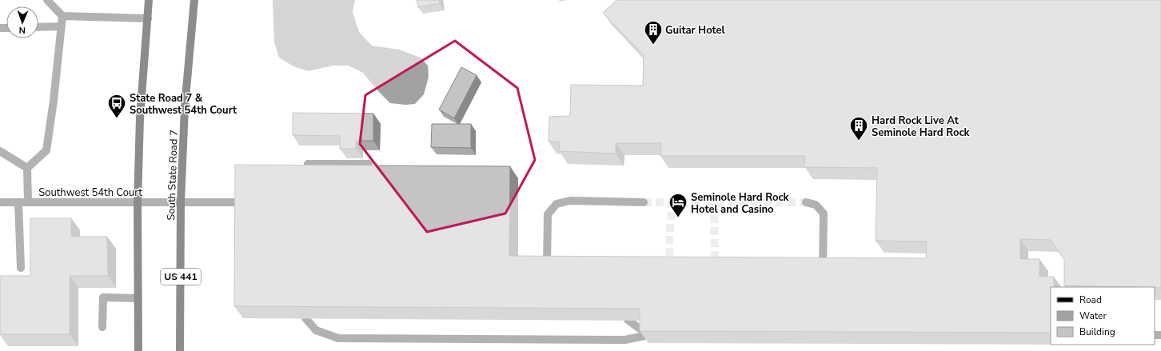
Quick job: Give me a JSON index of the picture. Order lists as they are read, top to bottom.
{
  "streets": {
    "main road": ["South State Road 7", "US 441"],
    "street": ["Southwest 54th Court"]
  },
  "crossings": [
    ["South State Road 7", "Southwest 54th Court"]
  ],
  "places": {
    "building": ["Guitar Hotel", "Hard Rock Live At Seminole Hard Rock"],
    "bus stop": ["State Road 7 & Southwest 54th Court"],
    "hotel": ["Seminole Hard Rock Hotel and Casino"]
  },
  "legend": ["Road", "Water", "Building"],
  "north": "bottom"
}
